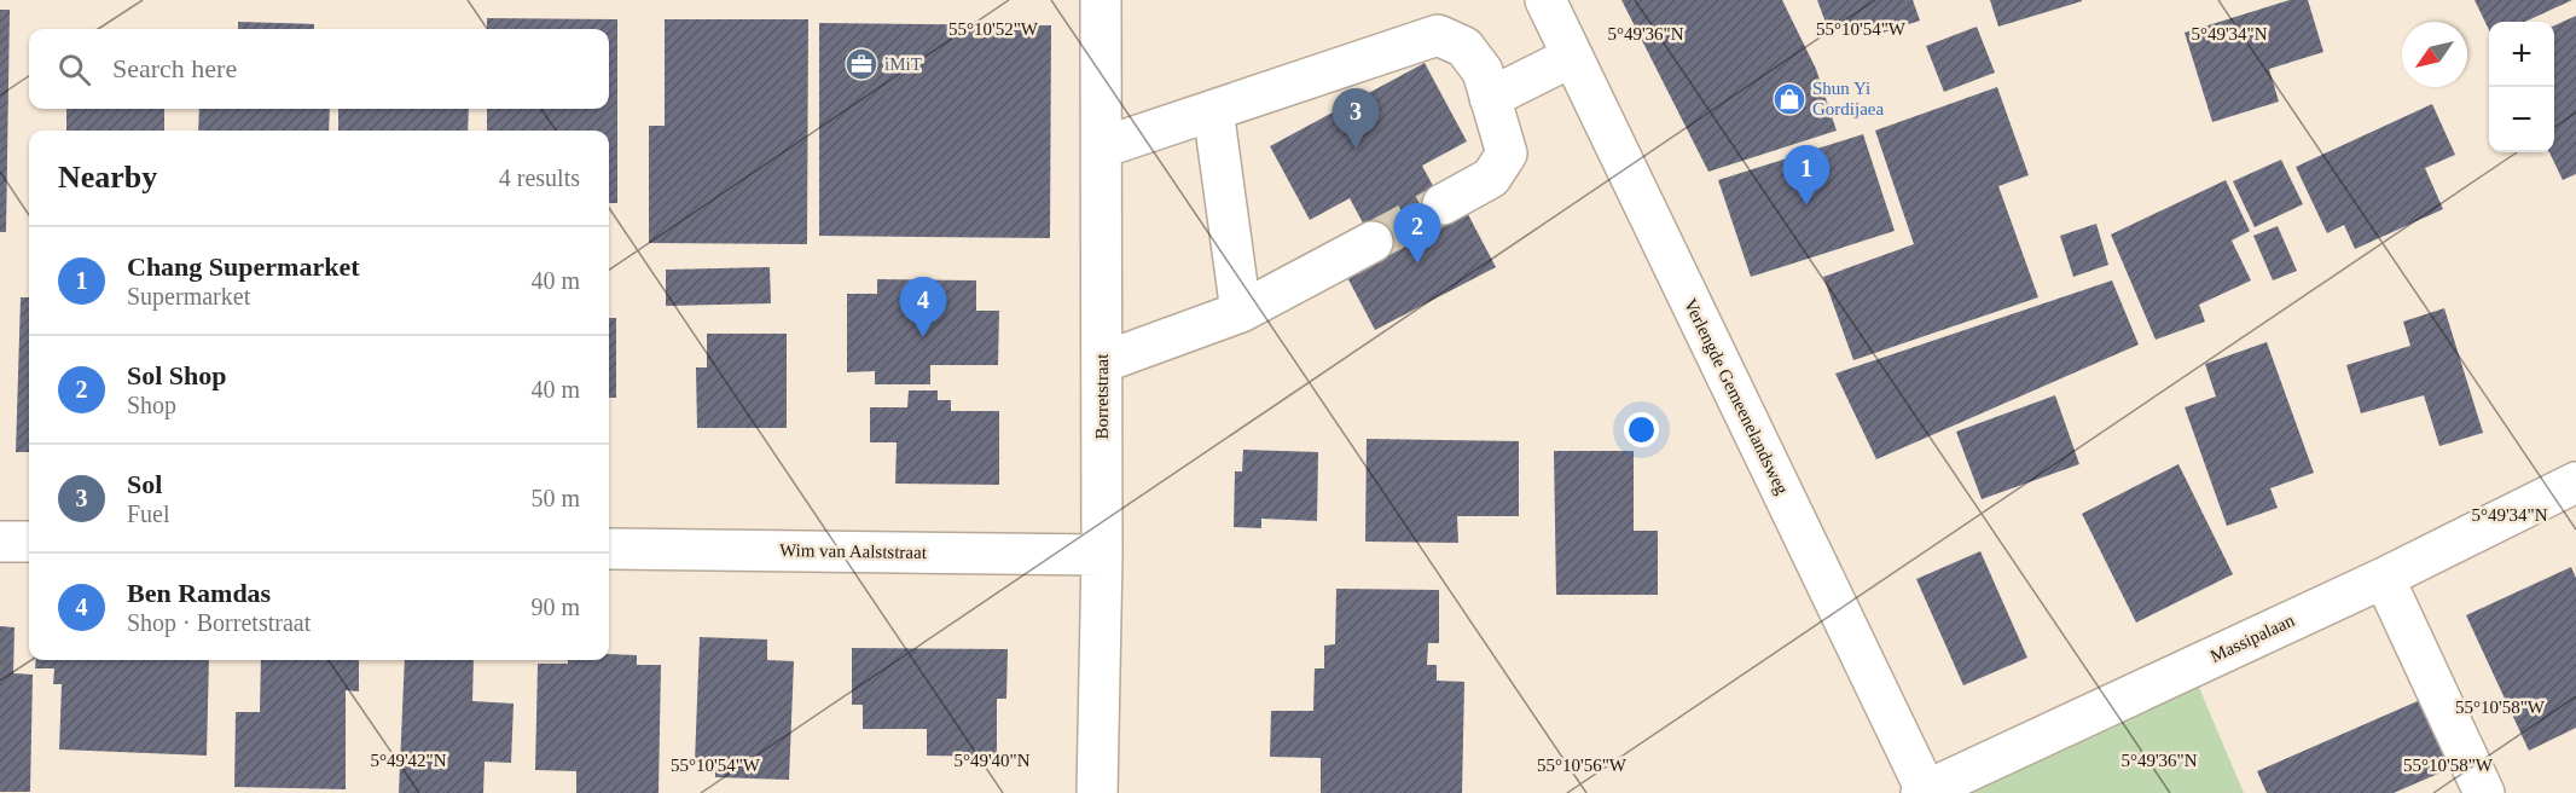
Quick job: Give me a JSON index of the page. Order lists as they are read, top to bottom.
{
  "streets": {
    "street": [
      "Borretstraat",
      "Verlengde Gemeenelandsweg",
      "Wim van Aalststraat",
      "Massipalaan"
    ]
  },
  "crossings": [
    ["Borretstraat", "Wim van Aalststraat"],
    ["Verlengde Gemeenelandsweg", "Massipalaan"]
  ],
  "places": {
    "office": ["iMiT"],
    "shop": ["Shun Yi Gordijaea"]
  },
  "north": "bottom left",
  "page": {
    "map_buttons": ["+", "−"],
    "search": "Search here",
    "pins": [
      "3",
      "1",
      "2",
      "4"
    ],
    "heading": ["Nearby", "4 results"],
    "list": [
      {
        "mark": "1",
        "name": "Chang Supermarket",
        "note": "Supermarket",
        "value": "40 m"
      },
      {
        "mark": "2",
        "name": "Sol Shop",
        "note": "Shop",
        "value": "40 m"
      },
      {
        "mark": "3",
        "name": "Sol",
        "note": "Fuel",
        "value": "50 m"
      },
      {
        "mark": "4",
        "name": "Ben Ramdas",
        "note": "Shop · Borretstraat",
        "value": "90 m"
      }
    ]
  },
  "coordinates": [
    "55°10'52\"W",
    "55°10'54\"W",
    "5°49'36\"N",
    "5°49'34\"N",
    "55°10'58\"W",
    "5°49'42\"N",
    "5°49'40\"N",
    "55°10'56\"W"
  ]
}
